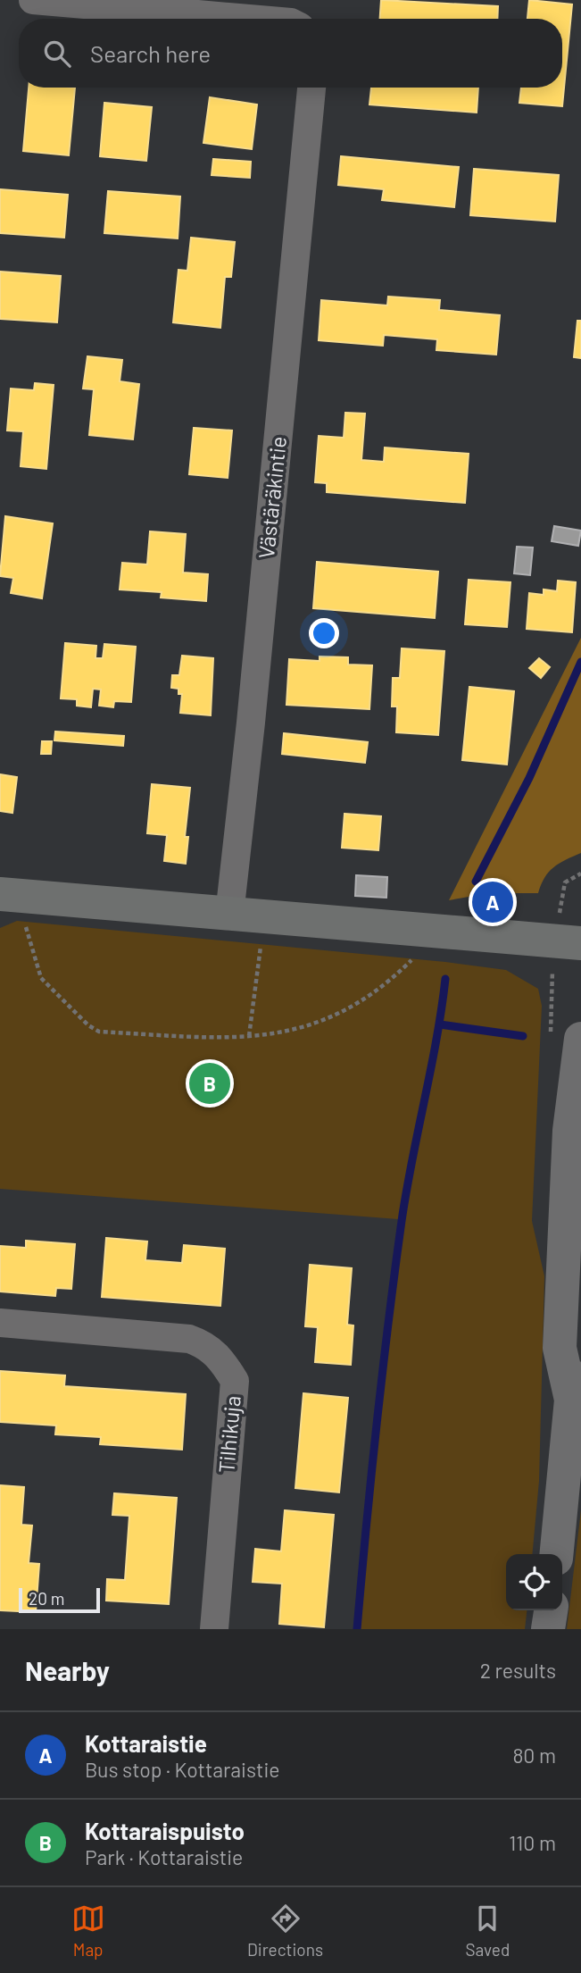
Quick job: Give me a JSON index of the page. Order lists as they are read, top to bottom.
{
  "streets": {
    "street": ["Västäräkintie", "Tilhikuja"]
  },
  "scale_bar": "20 m",
  "page": {
    "search": "Search here",
    "pins": ["A", "B"],
    "scale": "20 m",
    "heading": ["Nearby", "2 results"],
    "list": [
      {
        "mark": "A",
        "name": "Kottaraistie",
        "note": "Bus stop · Kottaraistie",
        "value": "80 m"
      },
      {
        "mark": "B",
        "name": "Kottaraispuisto",
        "note": "Park · Kottaraistie",
        "value": "110 m"
      }
    ],
    "nav": ["Map", "Directions", "Saved"]
  }
}
